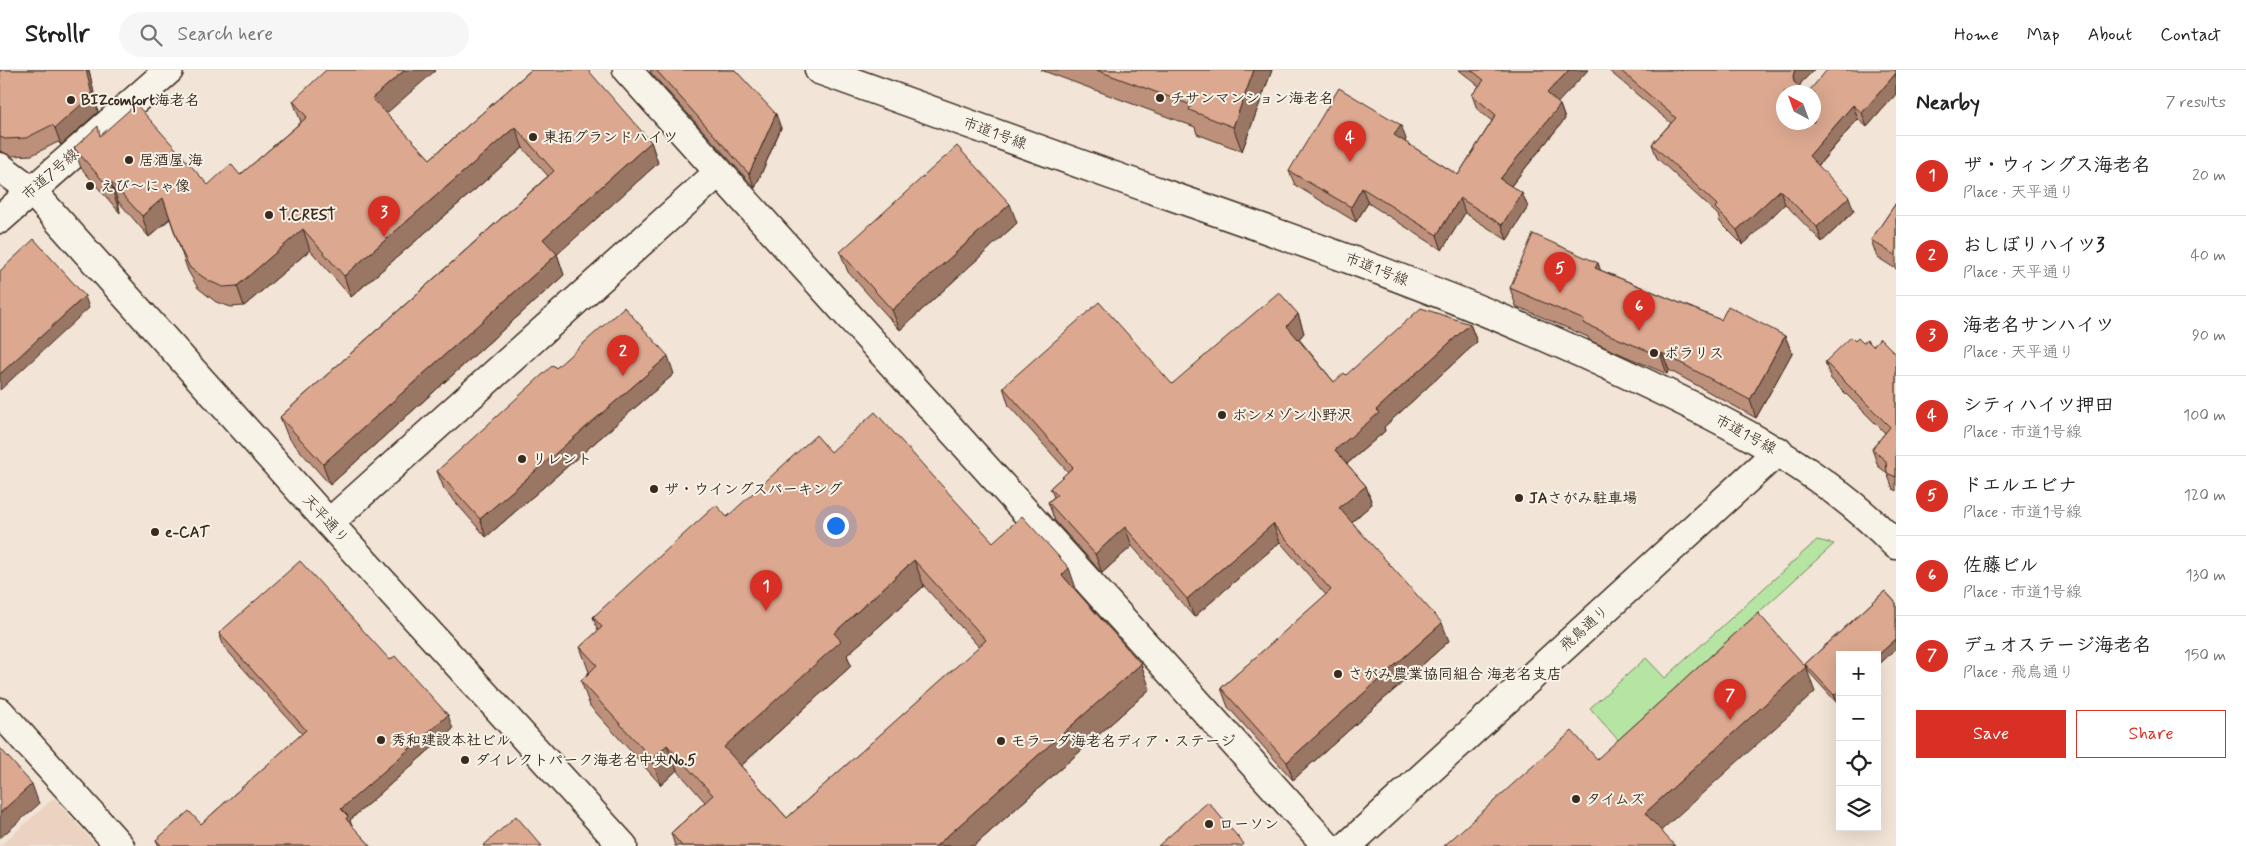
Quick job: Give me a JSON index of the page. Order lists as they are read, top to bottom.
{
  "streets": {
    "street": [
      "市道1号線",
      "市道7号線",
      "天平通り",
      "飛鳥通り"
    ]
  },
  "crossings": [
    ["市道1号線", "飛鳥通り"],
    ["市道7号線", "天平通り"]
  ],
  "places": [
    "チサンマンション海老名",
    "BIZcomfort海老名",
    "東拓グランドハイツ",
    "居酒屋 海",
    "えび～にゃ像",
    "T.CREST",
    "ポラリス",
    "ボンメゾン小野沢",
    "リレント",
    "ザ・ウイングスパーキング",
    "JAさがみ駐車場",
    "e-CAT",
    "さがみ農業協同組合 海老名支店",
    "秀和建設本社ビル",
    "モラーダ海老名ディア・ステージ",
    "ダイレクトパーク海老名中央No.5",
    "タイムズ",
    "ローソン"
  ],
  "north": "top left",
  "page": {
    "header": "Strollr",
    "search": "Search here",
    "nav": [
      "Home",
      "Map",
      "About",
      "Contact"
    ],
    "heading": ["Nearby", "7 results"],
    "pins": [
      "4",
      "3",
      "5",
      "6",
      "2",
      "1",
      "7"
    ],
    "list": [
      {
        "mark": "1",
        "name": "ザ・ウィングス海老名",
        "note": "Place · 天平通り",
        "value": "20 m"
      },
      {
        "mark": "2",
        "name": "おしぼりハイツ3",
        "note": "Place · 天平通り",
        "value": "40 m"
      },
      {
        "mark": "3",
        "name": "海老名サンハイツ",
        "note": "Place · 天平通り",
        "value": "90 m"
      },
      {
        "mark": "4",
        "name": "シティハイツ押田",
        "note": "Place · 市道1号線",
        "value": "100 m"
      },
      {
        "mark": "5",
        "name": "ドエルエビナ",
        "note": "Place · 市道1号線",
        "value": "120 m"
      },
      {
        "mark": "6",
        "name": "佐藤ビル",
        "note": "Place · 市道1号線",
        "value": "130 m"
      },
      {
        "mark": "7",
        "name": "デュオステージ海老名",
        "note": "Place · 飛鳥通り",
        "value": "150 m"
      }
    ],
    "map_buttons": ["+", "−"],
    "buttons": ["Save", "Share"]
  }
}
